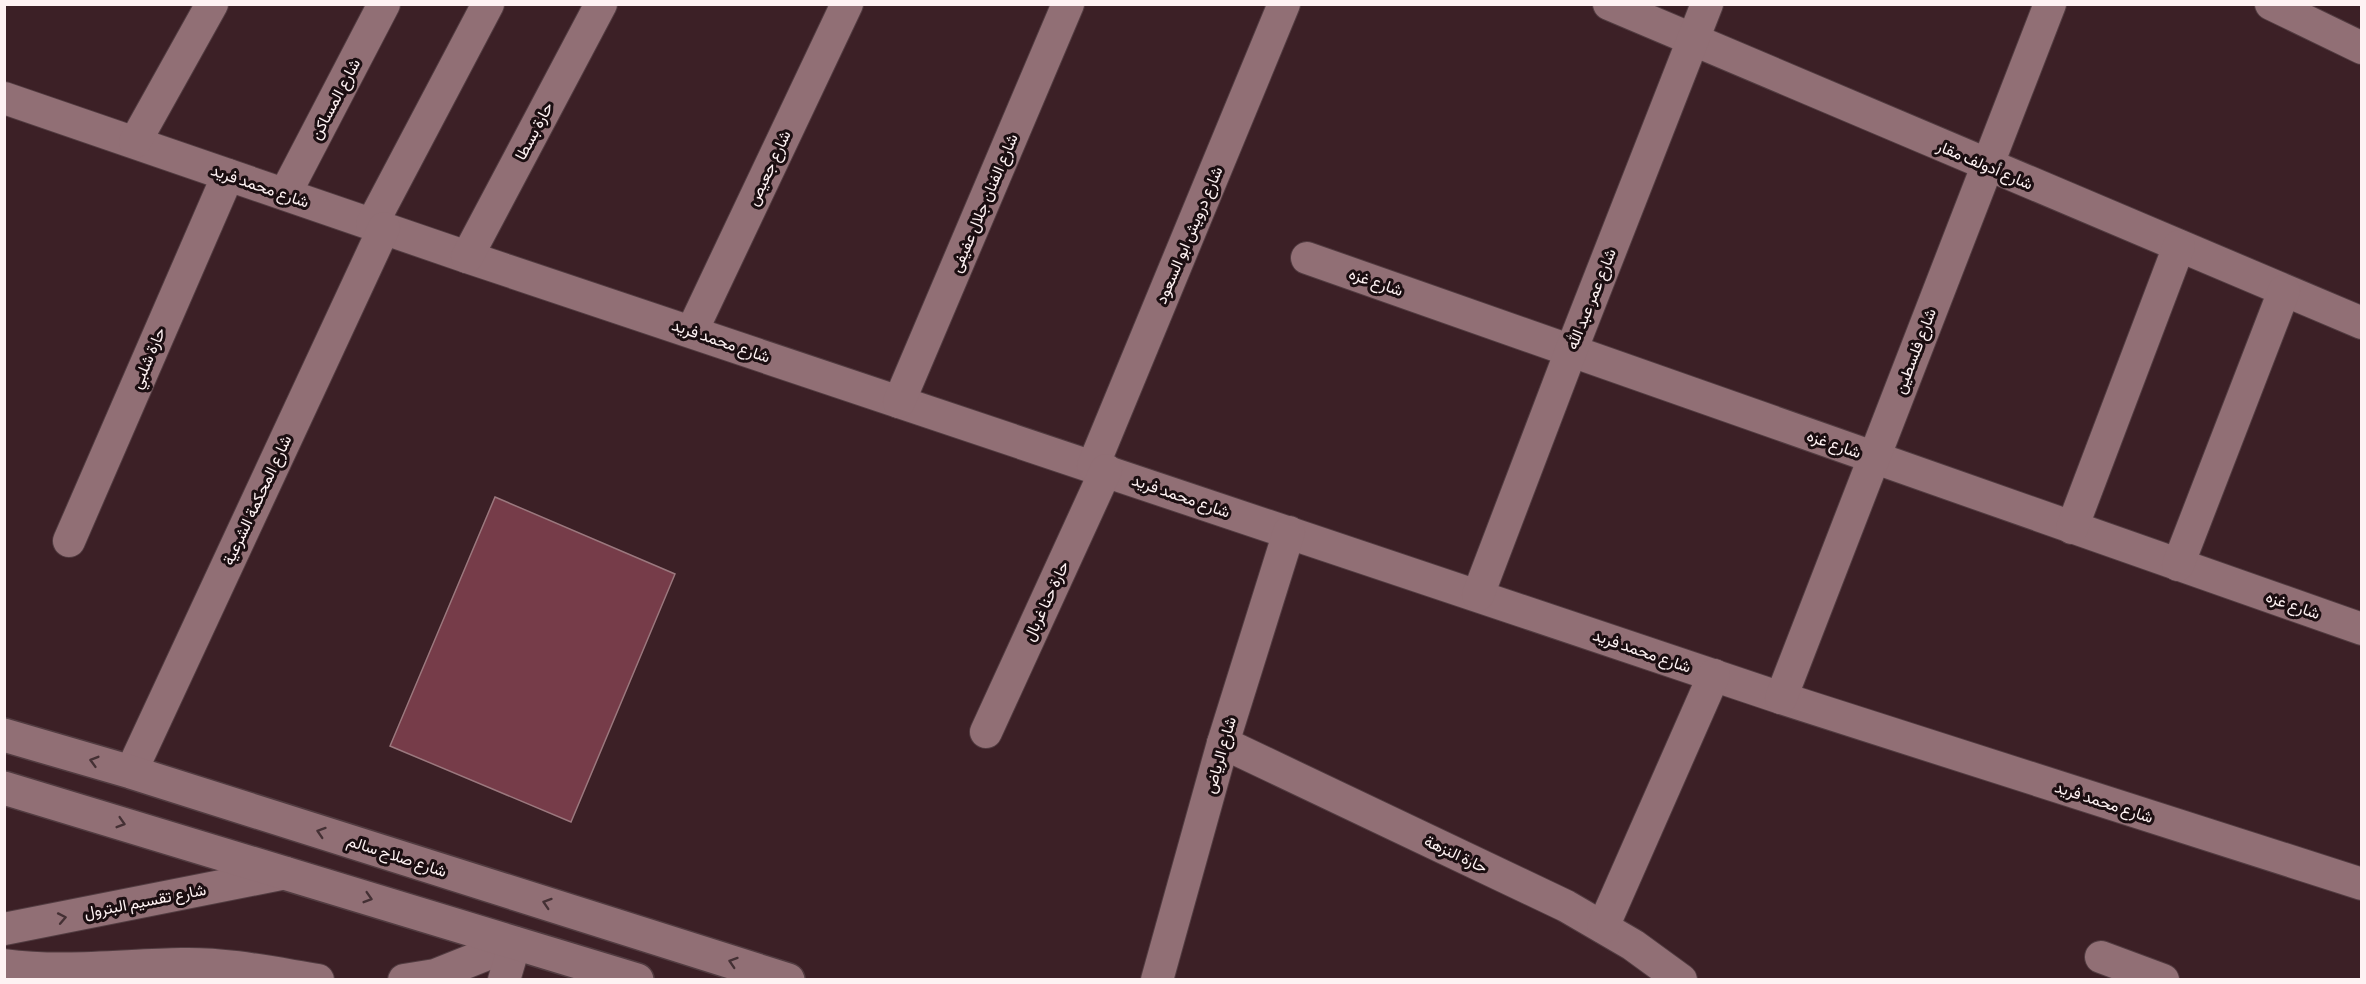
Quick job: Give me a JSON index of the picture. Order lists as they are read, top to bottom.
{
  "streets": {
    "street": [
      "شارع المساكن",
      "حارة بسطا",
      "شارع أدولف مقار",
      "شارع جعيص",
      "شارع محمد فريد",
      "شارع الفنان جلال عفيفى",
      "شارع درويش ابو السعود",
      "شارع غزه",
      "شارع عمر عبد الله",
      "شارع فلسطين",
      "حارة شلبي",
      "شارع المحكمة الشرعية",
      "حارة حنا غربال",
      "شارع الرياض",
      "حارة النزهة",
      "شارع صلاح سالم",
      "شارع تقسيم البترول"
    ]
  },
  "crossings": [
    ["شارع المساكن", "شارع محمد فريد"],
    ["حارة بسطا", "شارع محمد فريد"],
    ["شارع أدولف مقار", "شارع عمر عبد الله"],
    ["شارع أدولف مقار", "شارع فلسطين"],
    ["شارع جعيص", "شارع محمد فريد"],
    ["شارع محمد فريد", "شارع الفنان جلال عفيفى"],
    ["شارع محمد فريد", "شارع درويش ابو السعود"],
    ["شارع محمد فريد", "شارع عمر عبد الله"],
    ["شارع محمد فريد", "شارع فلسطين"],
    ["شارع محمد فريد", "حارة شلبي"],
    ["شارع محمد فريد", "شارع المحكمة الشرعية"],
    ["شارع محمد فريد", "حارة حنا غربال"],
    ["شارع محمد فريد", "شارع الرياض"],
    ["شارع درويش ابو السعود", "حارة حنا غربال"],
    ["شارع غزه", "شارع عمر عبد الله"],
    ["شارع غزه", "شارع فلسطين"],
    ["شارع المحكمة الشرعية", "شارع صلاح سالم"],
    ["شارع الرياض", "حارة النزهة"]
  ]
}
